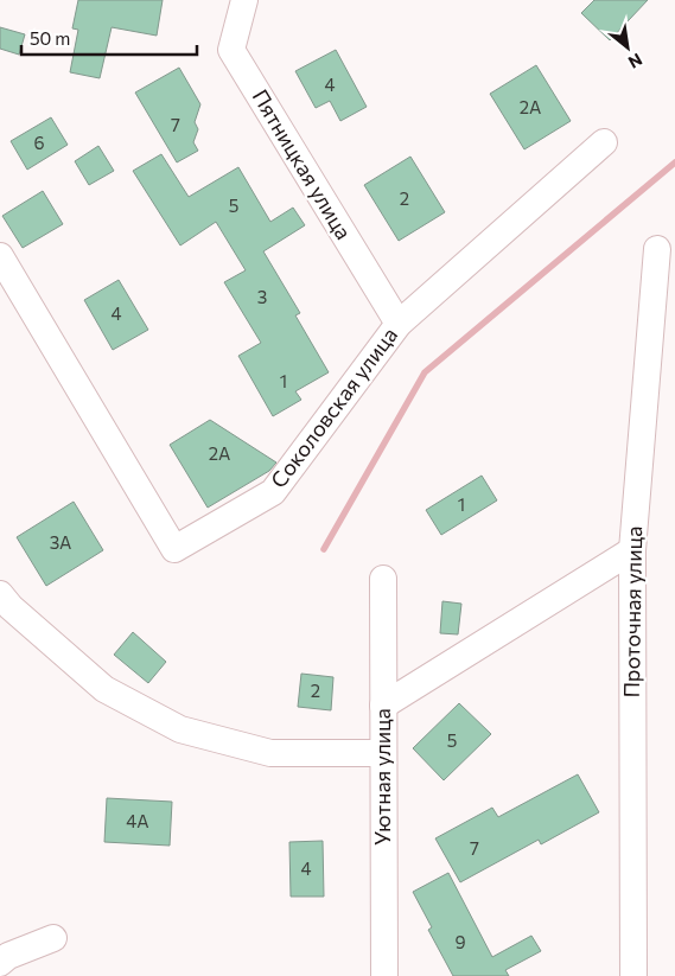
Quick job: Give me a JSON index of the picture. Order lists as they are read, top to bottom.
{
  "streets": {
    "street": [
      "Пятницкая улица",
      "Соколовская улица",
      "Проточная улица",
      "Уютная улица"
    ]
  },
  "crossings": [
    ["Пятницкая улица", "Соколовская улица"]
  ],
  "house_numbers": [
    "4",
    "2А",
    "7",
    "6",
    "2",
    "5",
    "3",
    "4",
    "1",
    "2А",
    "1",
    "3А",
    "2",
    "5",
    "4А",
    "7",
    "4",
    "9"
  ],
  "scale_bar": "50 m",
  "north": "bottom right"
}
